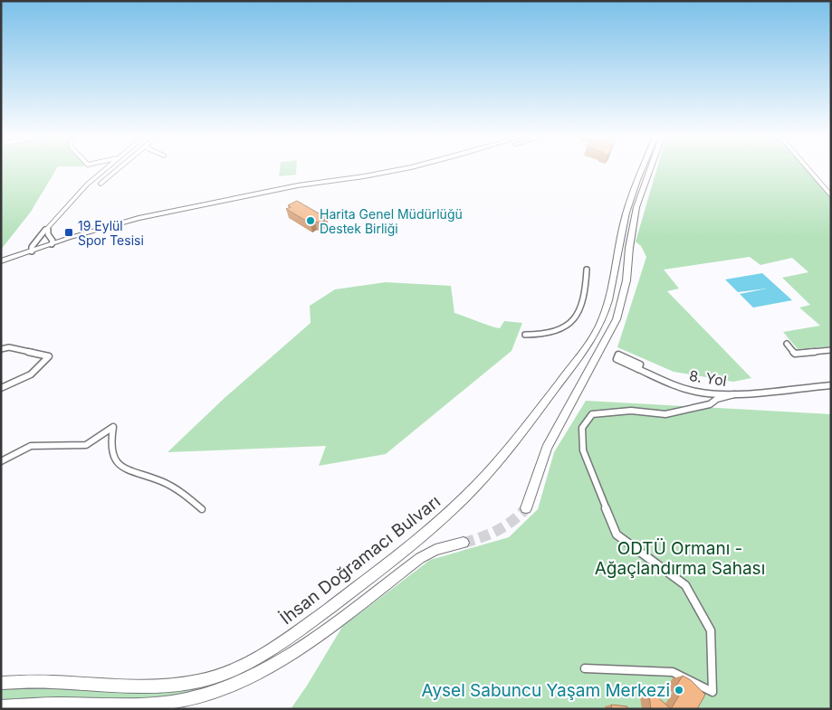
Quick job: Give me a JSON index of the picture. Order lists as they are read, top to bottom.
{
  "streets": {
    "main road": ["İhsan Doğramacı Bulvarı"],
    "street": ["8. Yol"]
  },
  "parks": ["ODTÜ Ormanı - Ağaçlandırma Sahası"],
  "places": {
    "other": ["Harita Genel Müdürlüğü Destek Birliği", "Aysel Sabuncu Yaşam Merkezi"],
    "transit": ["19 Eylül Spor Tesisi"]
  }
}
